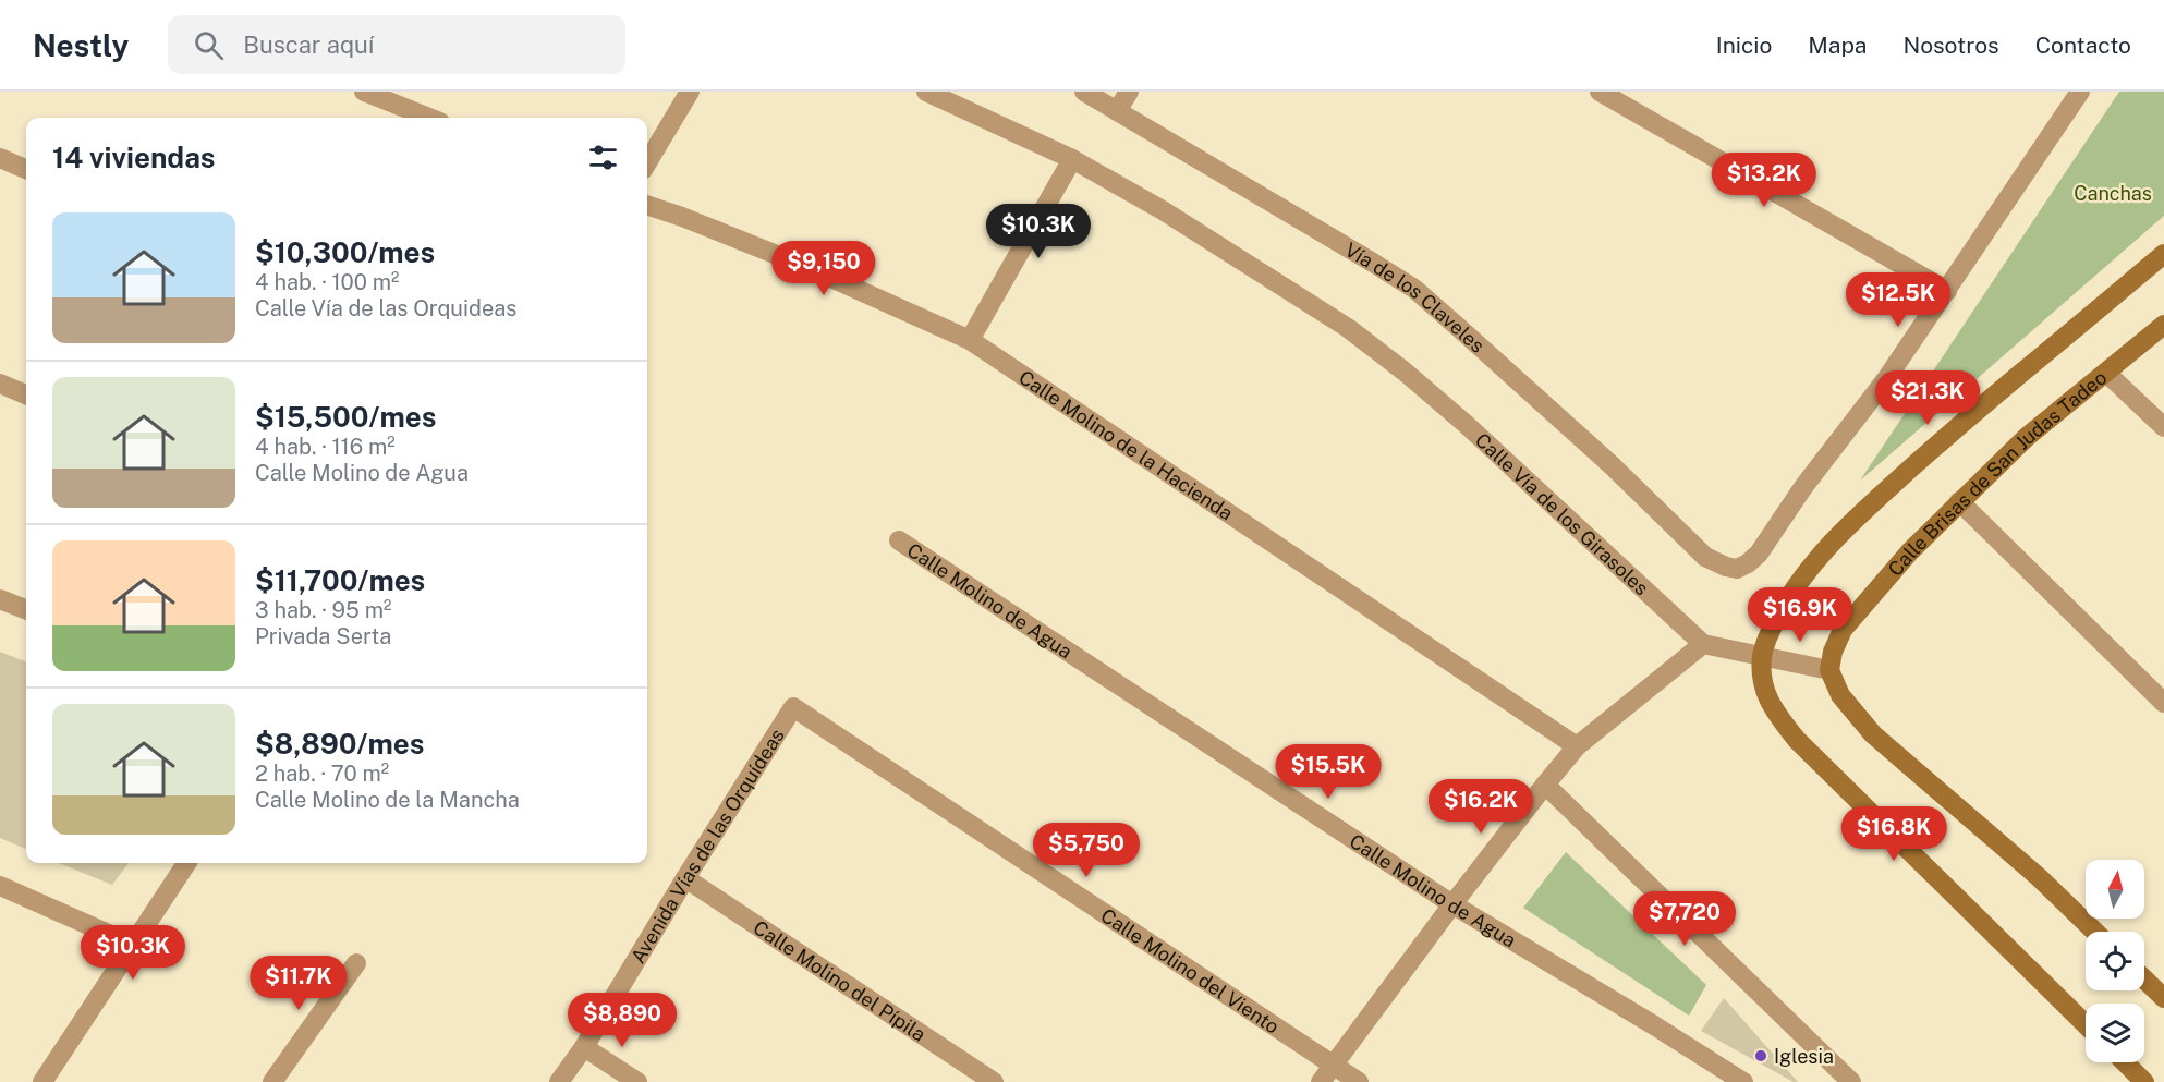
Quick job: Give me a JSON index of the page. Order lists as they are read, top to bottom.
{
  "streets": {
    "street": [
      "Vía de los Claveles",
      "Calle Molino de la Hacienda",
      "Calle Brisas de San Judas Tadeo",
      "Calle Vía de los Girasoles",
      "Calle Molino de Agua",
      "Avenida Vías de las Orquídeas",
      "Calle Molino del Viento",
      "Calle Molino del Pípila"
    ]
  },
  "crossings": [
    ["Avenida Vías de las Orquídeas", "Calle Molino del Viento"],
    ["Avenida Vías de las Orquídeas", "Calle Molino del Pípila"]
  ],
  "parks": ["Canchas"],
  "places": ["Iglesia"],
  "north": "top",
  "page": {
    "header": "Nestly",
    "search": "Buscar aquí",
    "nav": [
      "Inicio",
      "Mapa",
      "Nosotros",
      "Contacto"
    ],
    "heading": "14 viviendas",
    "price": [
      "$13.2K",
      "$10.3K",
      "$9,150",
      "$12.5K",
      "$21.3K",
      "$16.9K",
      "$15.5K",
      "$16.2K",
      "$16.8K",
      "$5,750",
      "$7,720",
      "$10.3K",
      "$11.7K",
      "$8,890"
    ],
    "list": [
      {
        "name": "$10,300/mes",
        "note": "4 hab. · 100 m² · Calle Vía de las Orquideas"
      },
      {
        "name": "$15,500/mes",
        "note": "4 hab. · 116 m² · Calle Molino de Agua"
      },
      {
        "name": "$11,700/mes",
        "note": "3 hab. · 95 m² · Privada Serta"
      },
      {
        "name": "$8,890/mes",
        "note": "2 hab. · 70 m² · Calle Molino de la Mancha"
      }
    ]
  }
}
